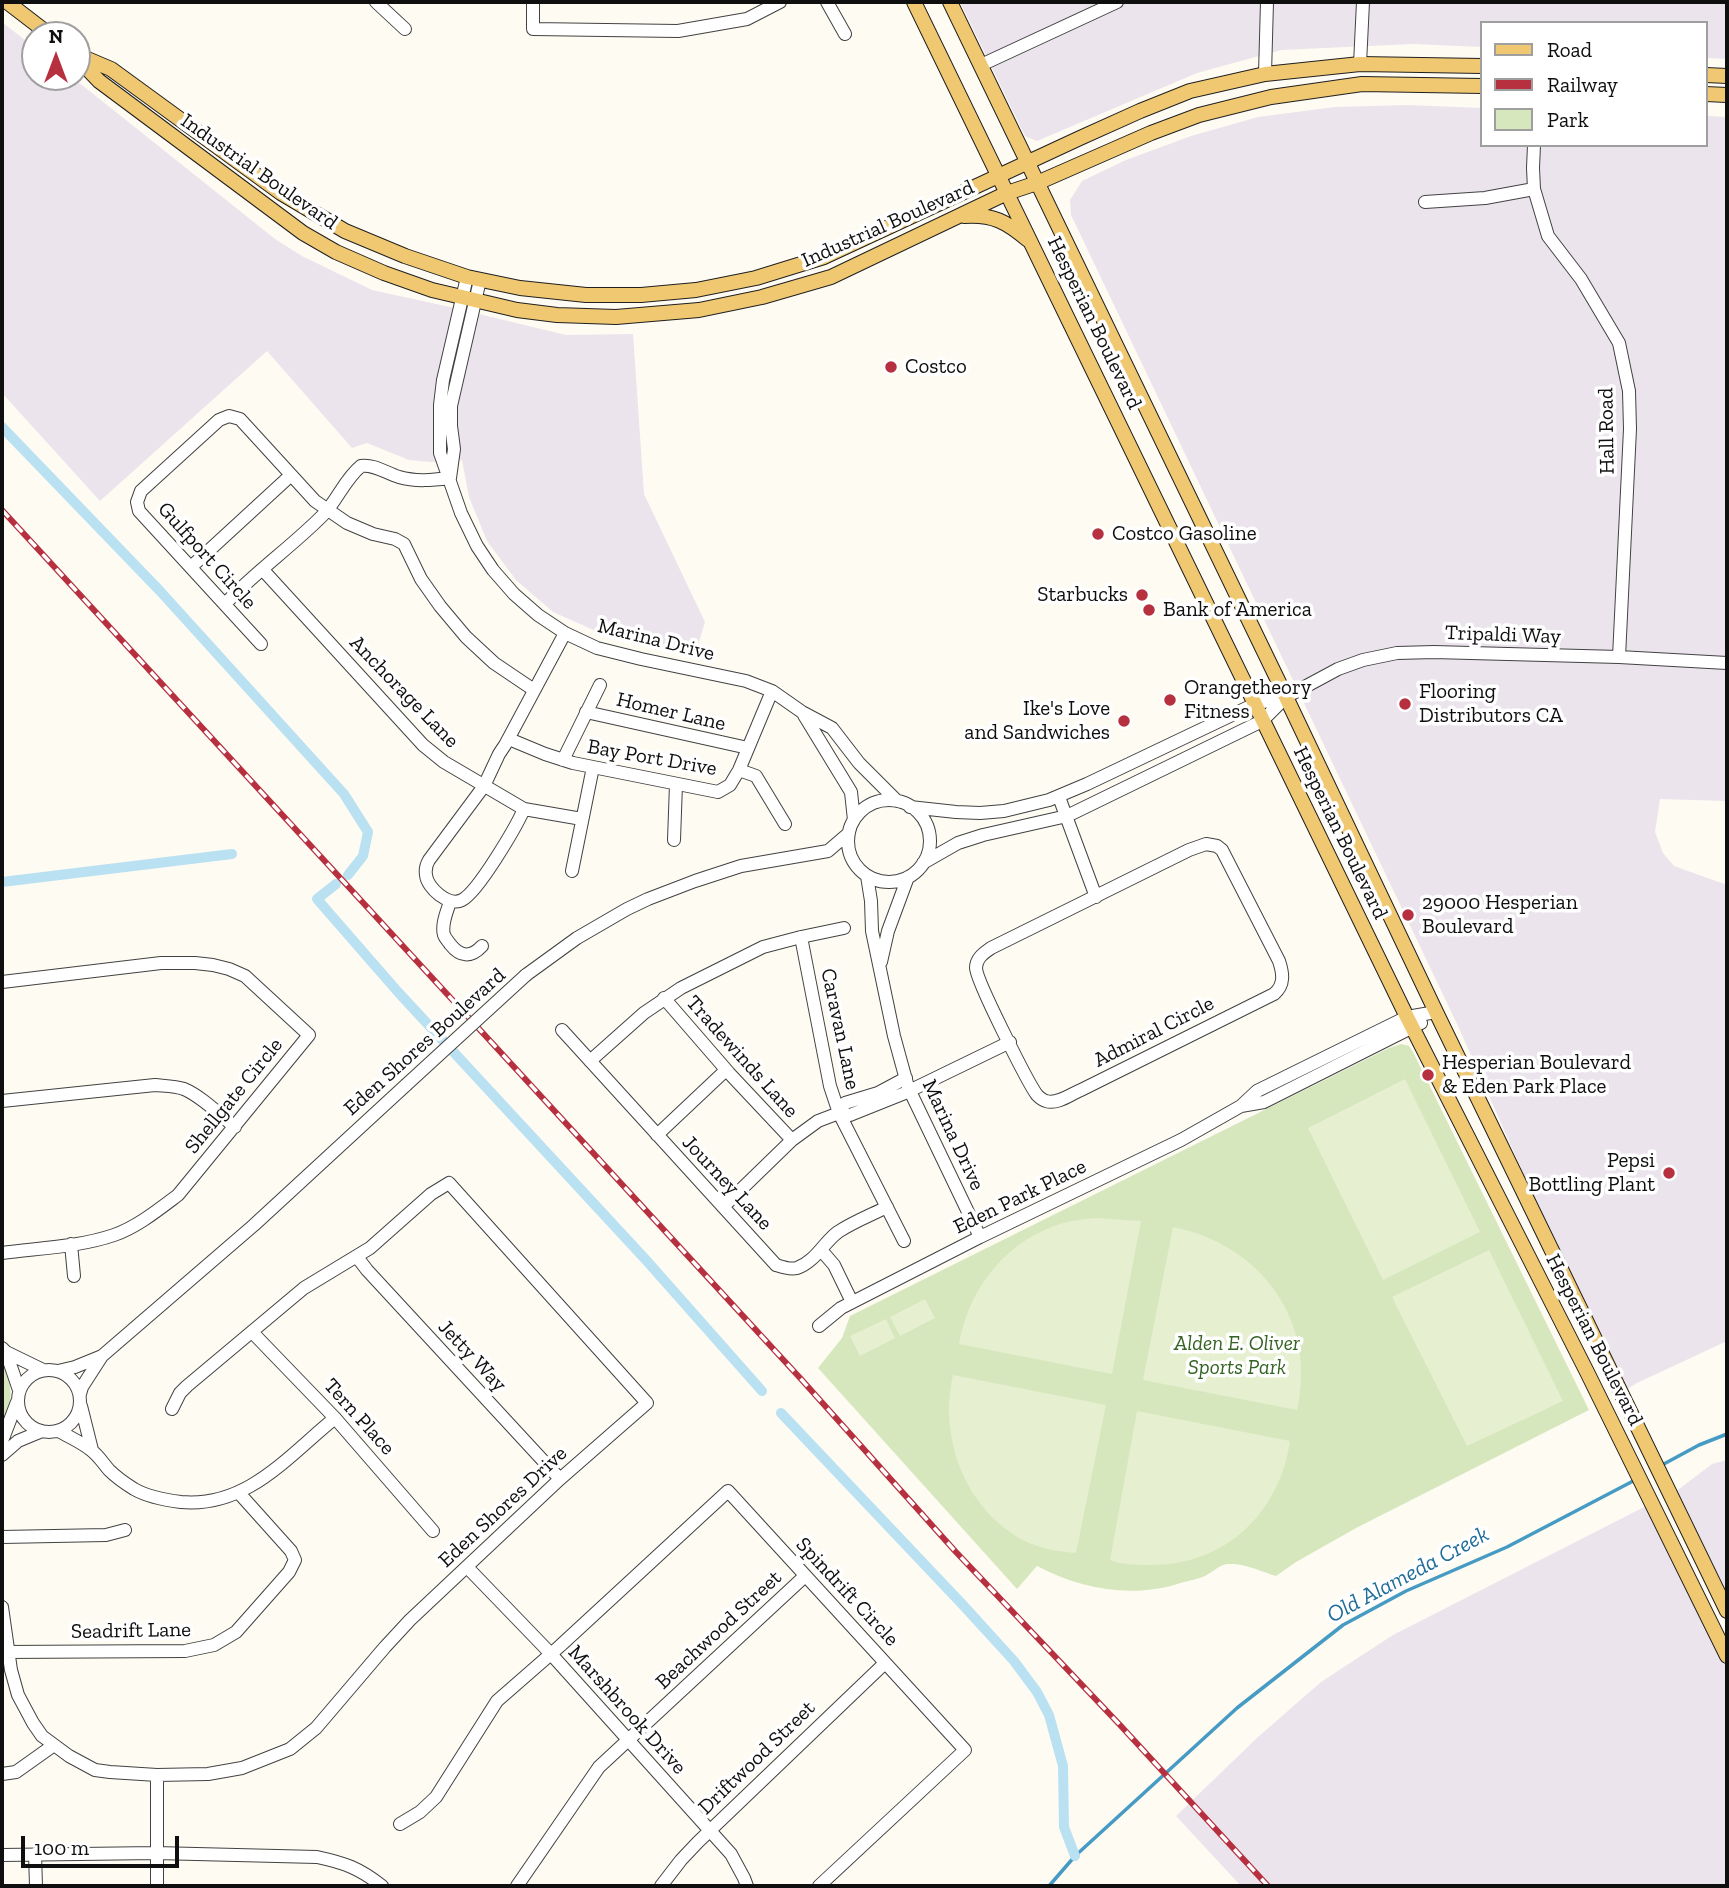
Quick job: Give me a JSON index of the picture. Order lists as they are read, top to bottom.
{
  "streets": {
    "main road": ["Industrial Boulevard", "Hesperian Boulevard"],
    "street": [
      "Hall Road",
      "Gulfport Circle",
      "Tripaldi Way",
      "Marina Drive",
      "Anchorage Lane",
      "Homer Lane",
      "Bay Port Drive",
      "Caravan Lane",
      "Admiral Circle",
      "Eden Shores Boulevard",
      "Tradewinds Lane",
      "Shellgate Circle",
      "Journey Lane",
      "Eden Park Place",
      "Jetty Way",
      "Tern Place",
      "Eden Shores Drive",
      "Spindrift Circle",
      "Beachwood Street",
      "Seadrift Lane",
      "Marshbrook Drive",
      "Driftwood Street"
    ]
  },
  "crossings": [
    ["Industrial Boulevard", "Hesperian Boulevard"],
    ["Industrial Boulevard", "Marina Drive"],
    ["Hesperian Boulevard", "Tripaldi Way"],
    ["Hesperian Boulevard", "Eden Park Place"],
    ["Hall Road", "Tripaldi Way"],
    ["Marina Drive", "Bay Port Drive"],
    ["Marina Drive", "Eden Park Place"],
    ["Homer Lane", "Bay Port Drive"],
    ["Caravan Lane", "Journey Lane"],
    ["Jetty Way", "Eden Shores Drive"],
    ["Tern Place", "Eden Shores Drive"],
    ["Eden Shores Drive", "Seadrift Lane"],
    ["Eden Shores Drive", "Marshbrook Drive"],
    ["Spindrift Circle", "Beachwood Street"],
    ["Spindrift Circle", "Marshbrook Drive"],
    ["Spindrift Circle", "Driftwood Street"],
    ["Beachwood Street", "Marshbrook Drive"],
    ["Marshbrook Drive", "Driftwood Street"]
  ],
  "water": ["Old Alameda Creek"],
  "parks": ["Alden E. Oliver Sports Park"],
  "places": [
    "Costco",
    "Costco Gasoline",
    "Starbucks",
    "Bank of America",
    "Orangetheory Fitness",
    "Flooring Distributors CA",
    "Ike's Love and Sandwiches",
    "29000 Hesperian Boulevard",
    "Hesperian Boulevard & Eden Park Place",
    "Pepsi Bottling Plant"
  ],
  "legend": ["Road", "Railway", "Park"],
  "scale_bar": "100 m",
  "north": "top"
}
